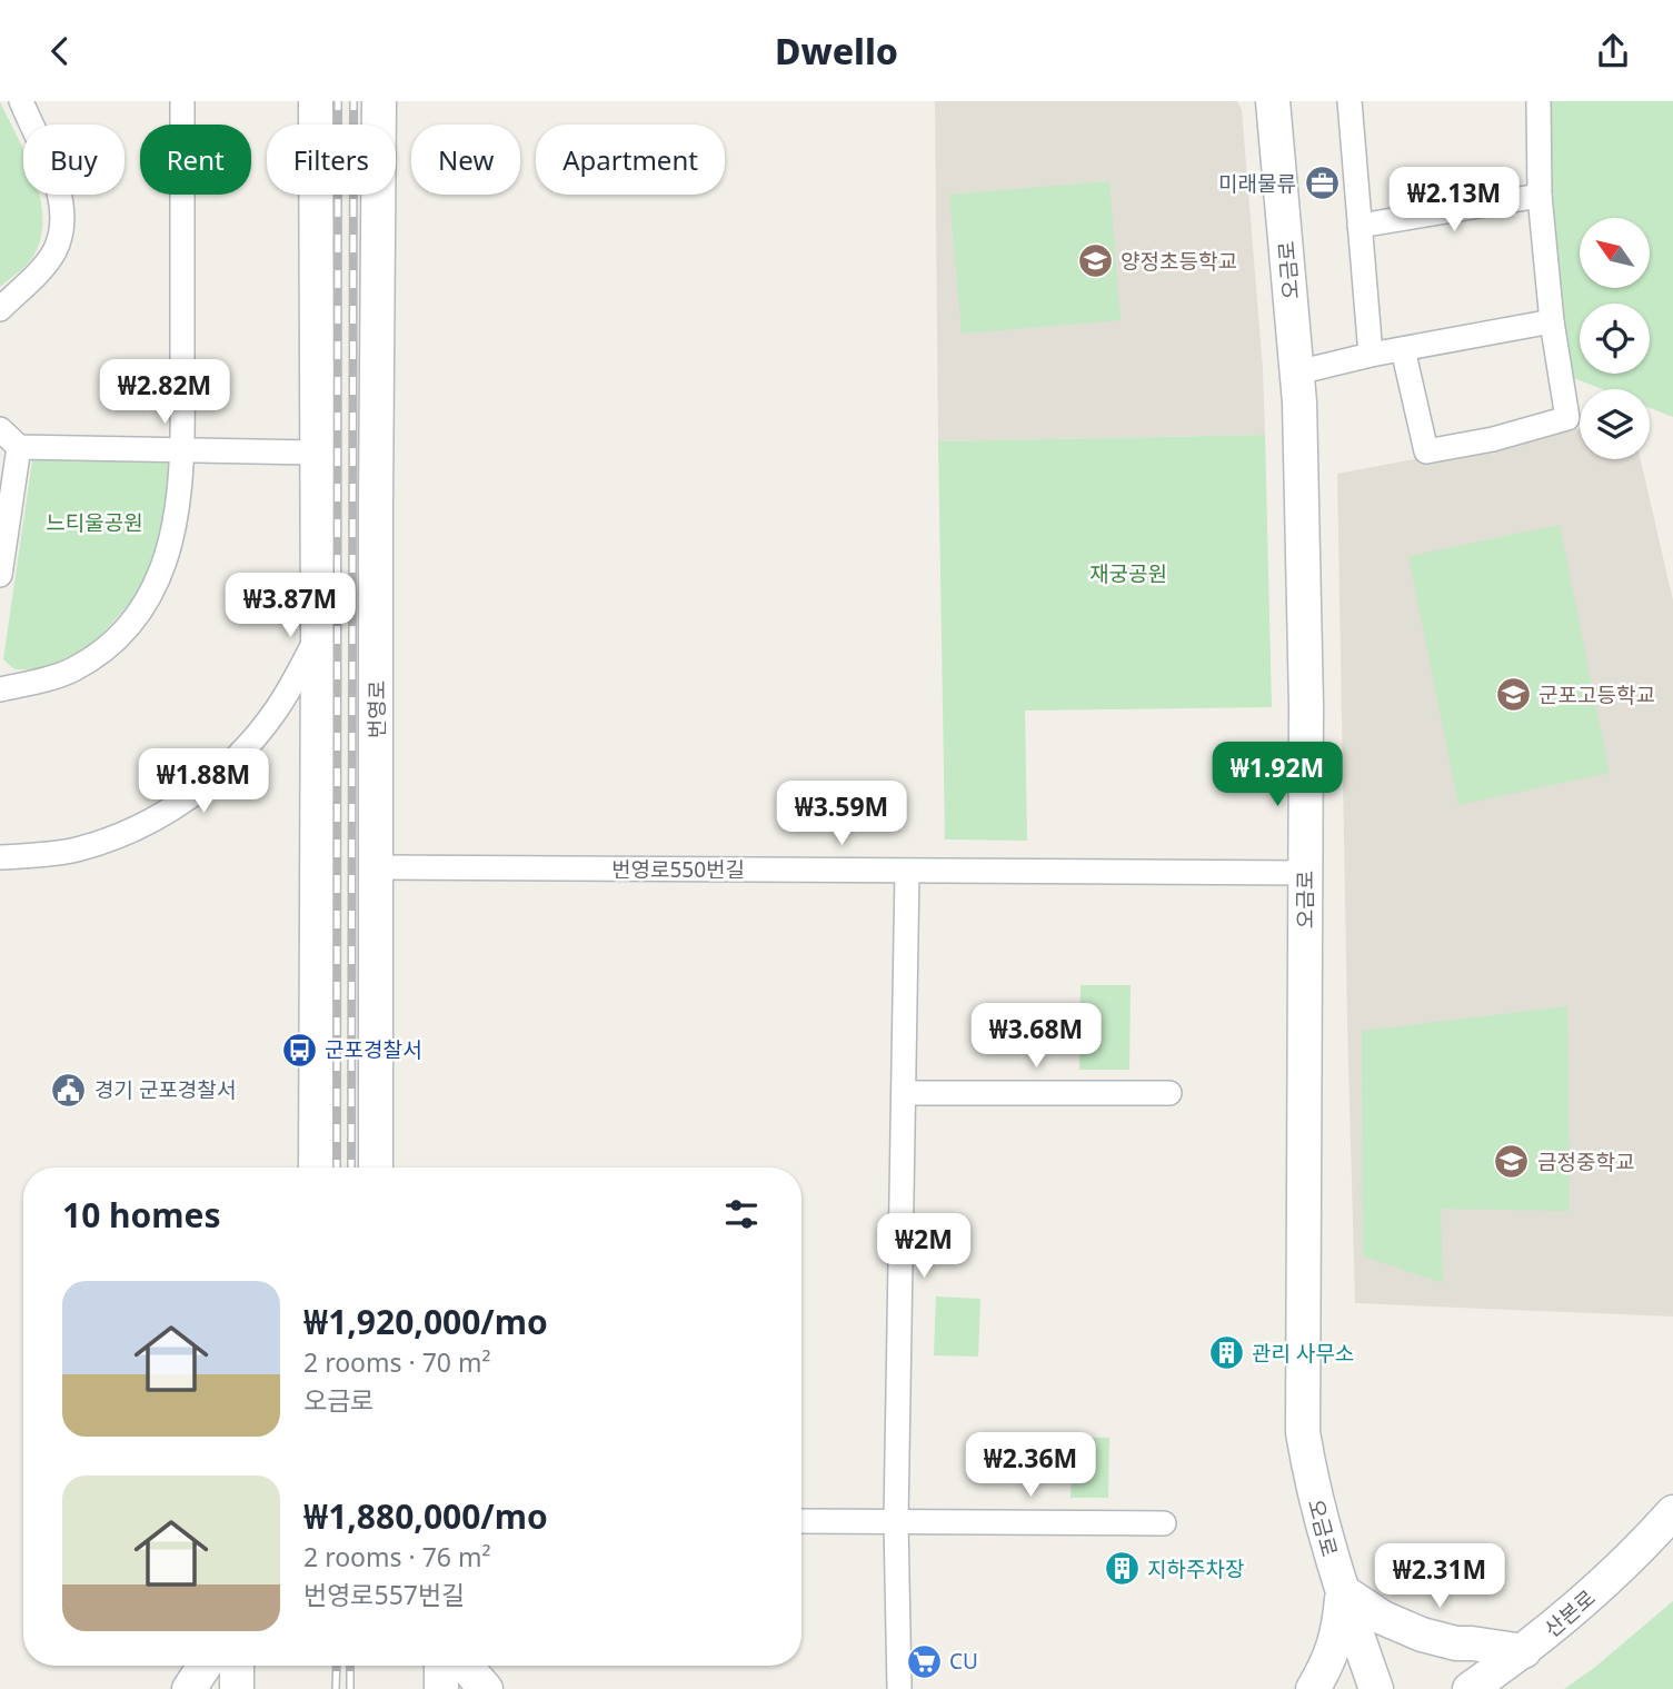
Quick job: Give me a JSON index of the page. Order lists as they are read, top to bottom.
{
  "streets": {
    "street": [
      "오금로",
      "번영로",
      "번영로550번길",
      "산본로"
    ]
  },
  "crossings": [
    ["오금로", "번영로550번길"],
    ["번영로", "번영로550번길"]
  ],
  "parks": ["느티울공원", "재궁공원"],
  "places": {
    "office": ["미래물류"],
    "school or university": ["양정초등학교", "군포고등학교", "금정중학교"],
    "bus stop": ["군포경찰서"],
    "public building": ["경기 군포경찰서"],
    "building": ["관리 사무소", "지하주차장"],
    "supermarket": ["CU"]
  },
  "north": "top left",
  "page": {
    "header": "Dwello",
    "chip": [
      "Buy",
      "Rent",
      "Filters",
      "New",
      "Apartment"
    ],
    "price": [
      "₩2.13M",
      "₩2.82M",
      "₩3.87M",
      "₩1.92M",
      "₩1.88M",
      "₩3.59M",
      "₩3.68M",
      "₩2M",
      "₩2.36M",
      "₩2.31M"
    ],
    "heading": "10 homes",
    "list": [
      {
        "name": "₩1,920,000/mo",
        "note": "2 rooms · 70 m² · 오금로"
      },
      {
        "name": "₩1,880,000/mo",
        "note": "2 rooms · 76 m² · 번영로557번길"
      }
    ]
  }
}
